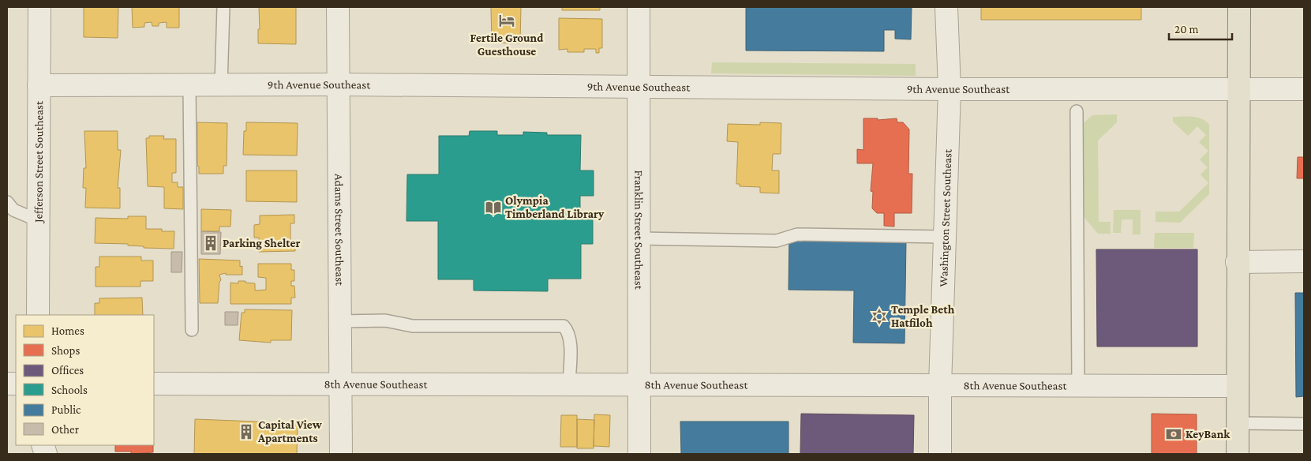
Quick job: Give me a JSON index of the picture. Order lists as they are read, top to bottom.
{
  "streets": {
    "street": [
      "9th Avenue Southeast",
      "Jefferson Street Southeast",
      "Washington Street Southeast",
      "Adams Street Southeast",
      "Franklin Street Southeast",
      "8th Avenue Southeast"
    ]
  },
  "crossings": [
    ["9th Avenue Southeast", "Jefferson Street Southeast"],
    ["9th Avenue Southeast", "Washington Street Southeast"],
    ["9th Avenue Southeast", "Adams Street Southeast"],
    ["9th Avenue Southeast", "Franklin Street Southeast"],
    ["Washington Street Southeast", "8th Avenue Southeast"],
    ["Adams Street Southeast", "8th Avenue Southeast"],
    ["Franklin Street Southeast", "8th Avenue Southeast"]
  ],
  "places": {
    "hotel": ["Fertile Ground Guesthouse"],
    "library": ["Olympia Timberland Library"],
    "building": ["Parking Shelter", "Capital View Apartments"],
    "synagogue": ["Temple Beth Hatfiloh"],
    "bank": ["KeyBank"]
  },
  "legend": [
    "Homes",
    "Shops",
    "Offices",
    "Schools",
    "Public",
    "Other"
  ],
  "scale_bar": "20 m"
}
